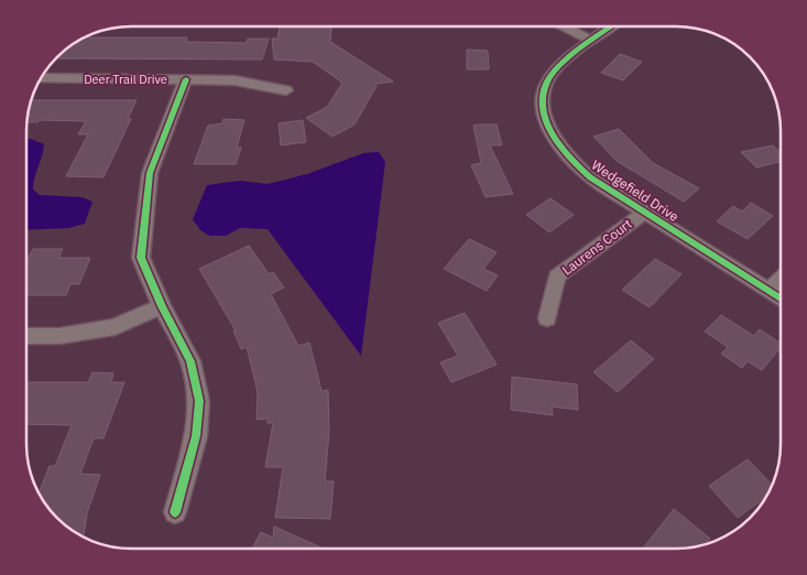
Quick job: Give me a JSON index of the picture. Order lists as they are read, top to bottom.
{
  "streets": {
    "street": ["Deer Trail Drive", "Wedgefield Drive", "Laurens Court"]
  },
  "crossings": [
    ["Wedgefield Drive", "Laurens Court"]
  ]
}
